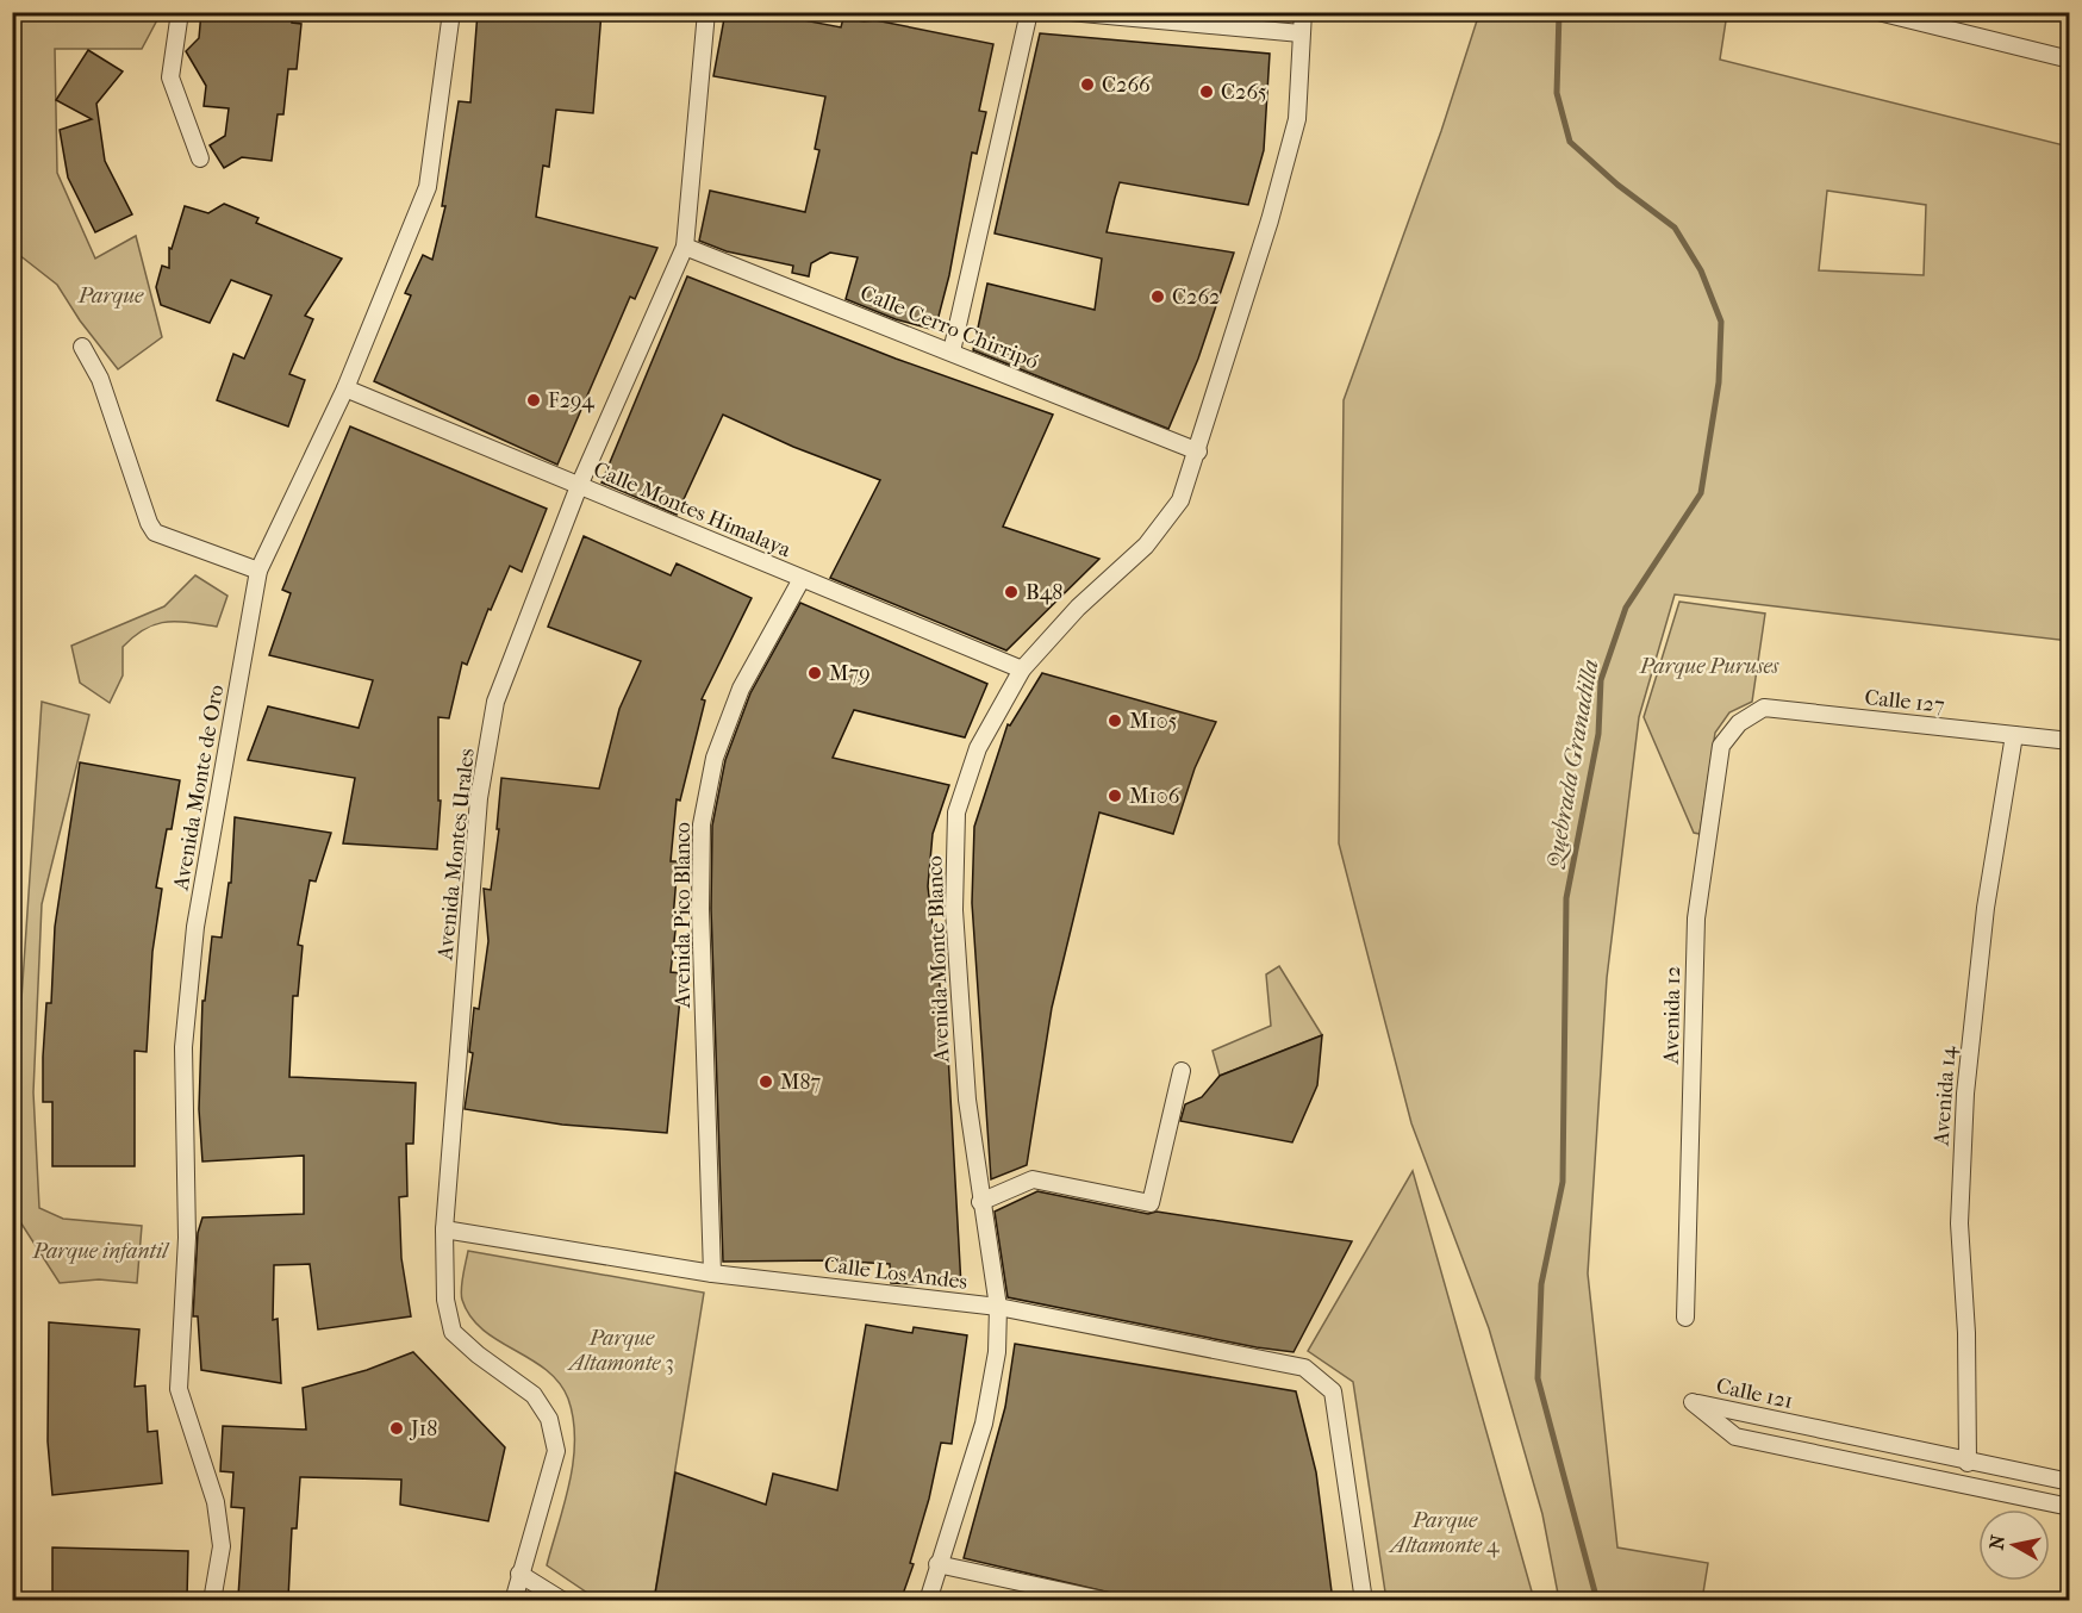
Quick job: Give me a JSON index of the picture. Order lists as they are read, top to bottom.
{
  "streets": {
    "street": [
      "Calle Cerro Chirripó",
      "Calle Montes Himalaya",
      "Calle 127",
      "Avenida Monte de Oro",
      "Avenida Montes Urales",
      "Avenida Pico Blanco",
      "Avenida Monte Blanco",
      "Avenida 12",
      "Avenida 14",
      "Calle Los Andes",
      "Calle 121"
    ]
  },
  "crossings": [
    ["Calle Cerro Chirripó", "Avenida Montes Urales"],
    ["Calle Cerro Chirripó", "Avenida Monte Blanco"],
    ["Calle Montes Himalaya", "Avenida Monte de Oro"],
    ["Calle Montes Himalaya", "Avenida Montes Urales"],
    ["Calle Montes Himalaya", "Avenida Pico Blanco"],
    ["Calle Montes Himalaya", "Avenida Monte Blanco"],
    ["Calle 127", "Avenida 12"],
    ["Calle 127", "Avenida 14"],
    ["Avenida Montes Urales", "Calle Los Andes"],
    ["Avenida Pico Blanco", "Calle Los Andes"],
    ["Avenida Monte Blanco", "Calle Los Andes"],
    ["Avenida 14", "Calle 121"]
  ],
  "water": ["Quebrada Granadilla"],
  "parks": [
    "Parque",
    "Parque Puruses",
    "Parque infantil",
    "Parque Altamonte 3",
    "Parque Altamonte 4"
  ],
  "places": [
    "C266",
    "C265",
    "C262",
    "F294",
    "B48",
    "M79",
    "M105",
    "M106",
    "M87",
    "J18"
  ],
  "north": "left"
}
